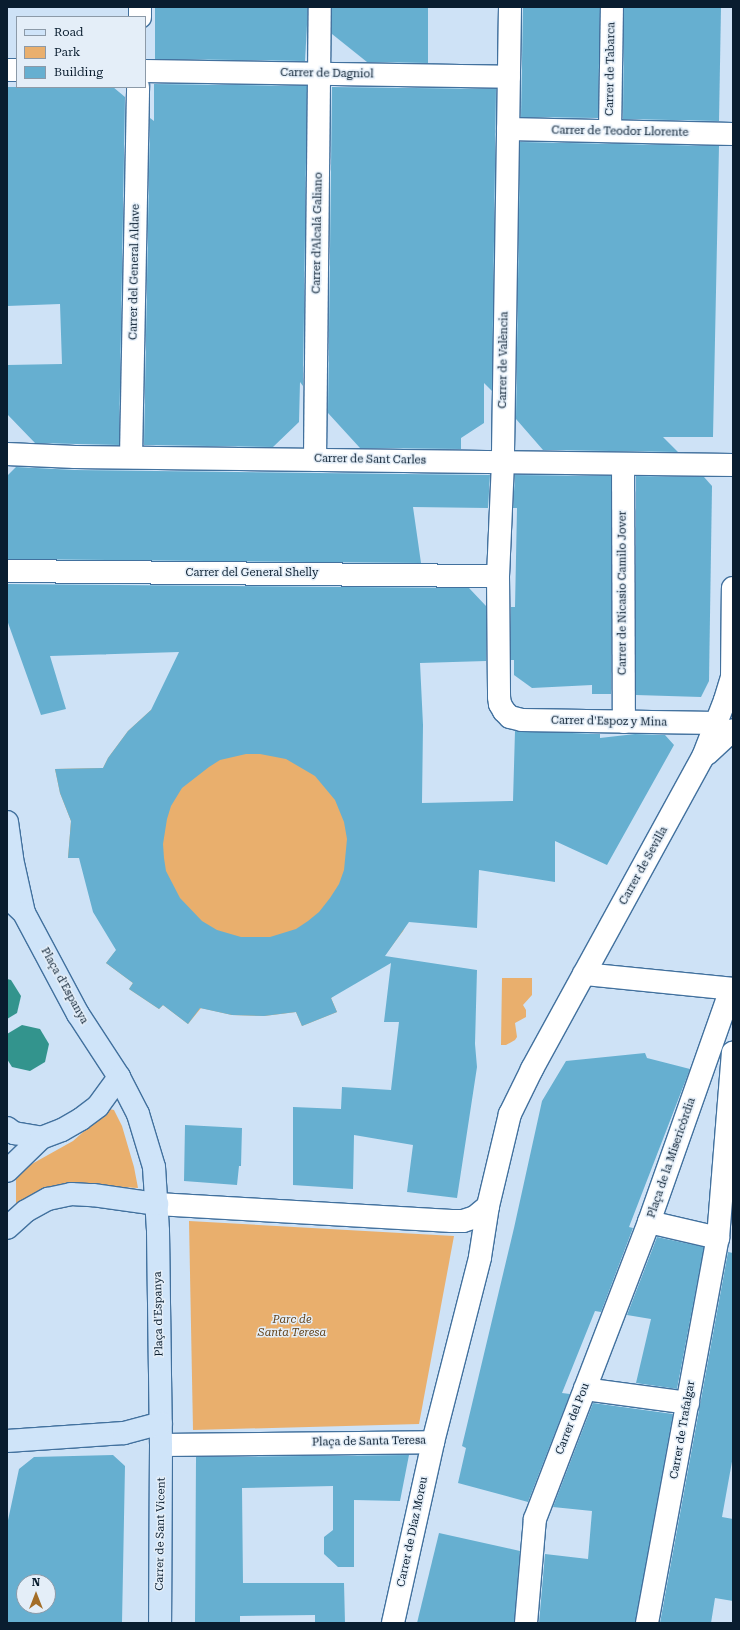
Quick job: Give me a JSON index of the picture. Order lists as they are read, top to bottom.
{
  "streets": {
    "main road": ["Plaça d'Espanya", "Carrer de Sant Vicent"],
    "street": [
      "Carrer de Tabarca",
      "Carrer de Dagniol",
      "Carrer de Teodor Llorente",
      "Carrer d'Alcalá Galiano",
      "Carrer del General Aldave",
      "Carrer de València",
      "Carrer de Sant Carles",
      "Carrer del General Shelly",
      "Carrer de Nicasio Camilo Jover",
      "Carrer d'Espoz y Mina",
      "Carrer de Sevilla",
      "Plaça de la Misericòrdia",
      "Carrer del Pou",
      "Carrer de Trafalgar",
      "Plaça de Santa Teresa",
      "Carrer de Díaz Moreu"
    ]
  },
  "crossings": [
    ["Carrer de Tabarca", "Carrer de Teodor Llorente"],
    ["Carrer de Dagniol", "Carrer d'Alcalá Galiano"],
    ["Carrer de Dagniol", "Carrer de València"],
    ["Carrer de Teodor Llorente", "Carrer de València"],
    ["Carrer d'Alcalá Galiano", "Carrer de Sant Carles"],
    ["Carrer del General Aldave", "Carrer de Sant Carles"],
    ["Carrer de València", "Carrer de Sant Carles"],
    ["Carrer de València", "Carrer del General Shelly"],
    ["Carrer de València", "Carrer d'Espoz y Mina"],
    ["Carrer de Sant Carles", "Carrer de Nicasio Camilo Jover"],
    ["Carrer de Nicasio Camilo Jover", "Carrer d'Espoz y Mina"],
    ["Carrer d'Espoz y Mina", "Carrer de Sevilla"],
    ["Carrer de Sevilla", "Plaça de Santa Teresa"],
    ["Plaça d'Espanya", "Plaça de Santa Teresa"],
    ["Plaça d'Espanya", "Carrer de Sant Vicent"],
    ["Plaça de la Misericòrdia", "Carrer del Pou"],
    ["Plaça de la Misericòrdia", "Carrer de Trafalgar"],
    ["Plaça de Santa Teresa", "Carrer de Díaz Moreu"],
    ["Plaça de Santa Teresa", "Carrer de Sant Vicent"]
  ],
  "parks": ["Parc de Santa Teresa"],
  "legend": ["Road", "Park", "Building"],
  "north": "top"
}
